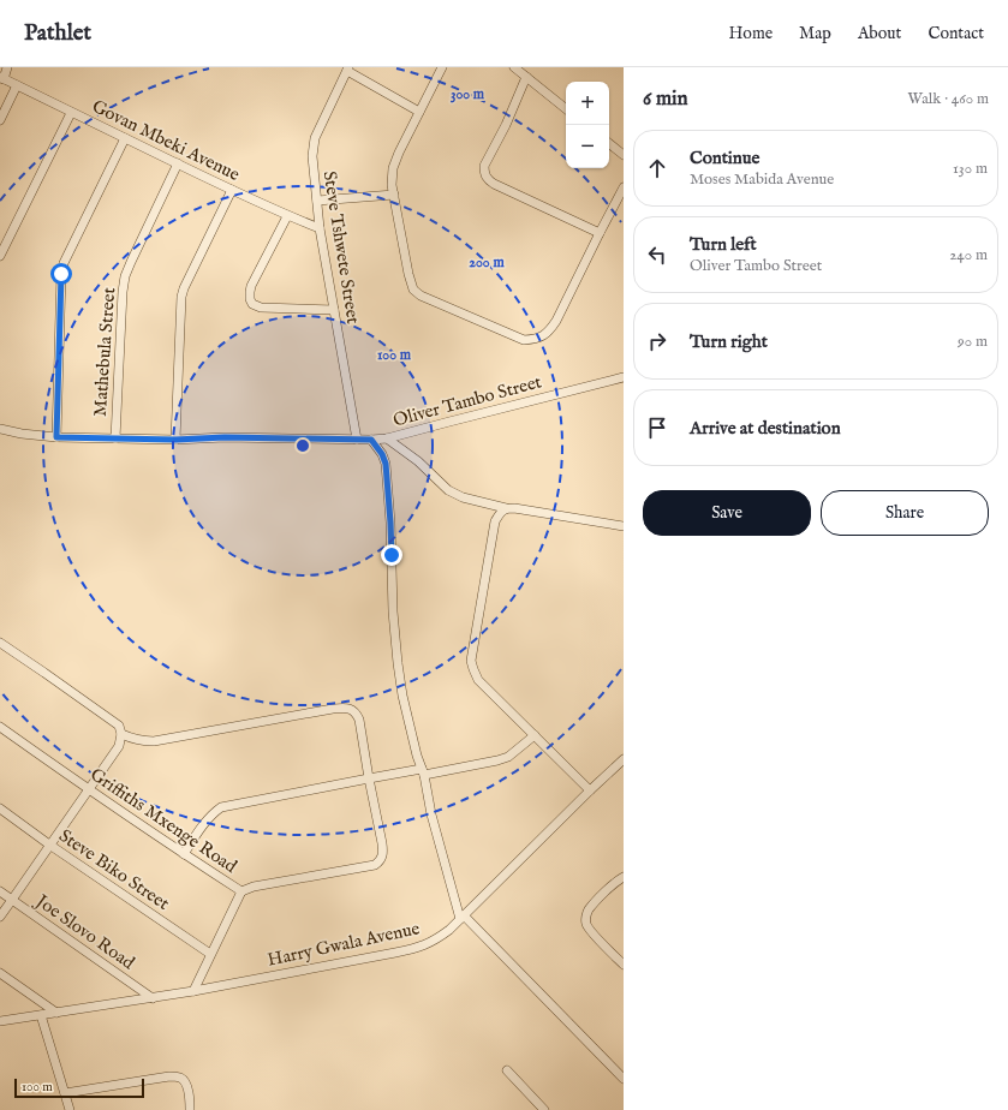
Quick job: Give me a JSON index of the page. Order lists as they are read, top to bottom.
{
  "streets": {
    "street": [
      "Govan Mbeki Avenue",
      "Steve Tshwete Street",
      "Mathebula Street",
      "Oliver Tambo Street",
      "Griffiths Mxenge Road",
      "Steve Biko Street",
      "Joe Slovo Road",
      "Harry Gwala Avenue"
    ]
  },
  "crossings": [
    ["Govan Mbeki Avenue", "Steve Tshwete Street"],
    ["Govan Mbeki Avenue", "Mathebula Street"],
    ["Steve Tshwete Street", "Oliver Tambo Street"],
    ["Mathebula Street", "Oliver Tambo Street"],
    ["Griffiths Mxenge Road", "Steve Biko Street"],
    ["Griffiths Mxenge Road", "Harry Gwala Avenue"],
    ["Joe Slovo Road", "Harry Gwala Avenue"]
  ],
  "scale_bar": "100 m",
  "page": {
    "header": "Pathlet",
    "nav": [
      "Home",
      "Map",
      "About",
      "Contact"
    ],
    "heading": ["6 min", "Walk · 460 m"],
    "map_buttons": ["+", "−"],
    "list": [
      ["Continue", "Moses Mabida Avenue", "130 m"],
      ["Turn left", "Oliver Tambo Street", "240 m"],
      ["Turn right", "90 m"],
      "Arrive at destination"
    ],
    "buttons": ["Save", "Share"],
    "scale": "100 m"
  },
  "rings": ["300 m", "200 m", "100 m"]
}
